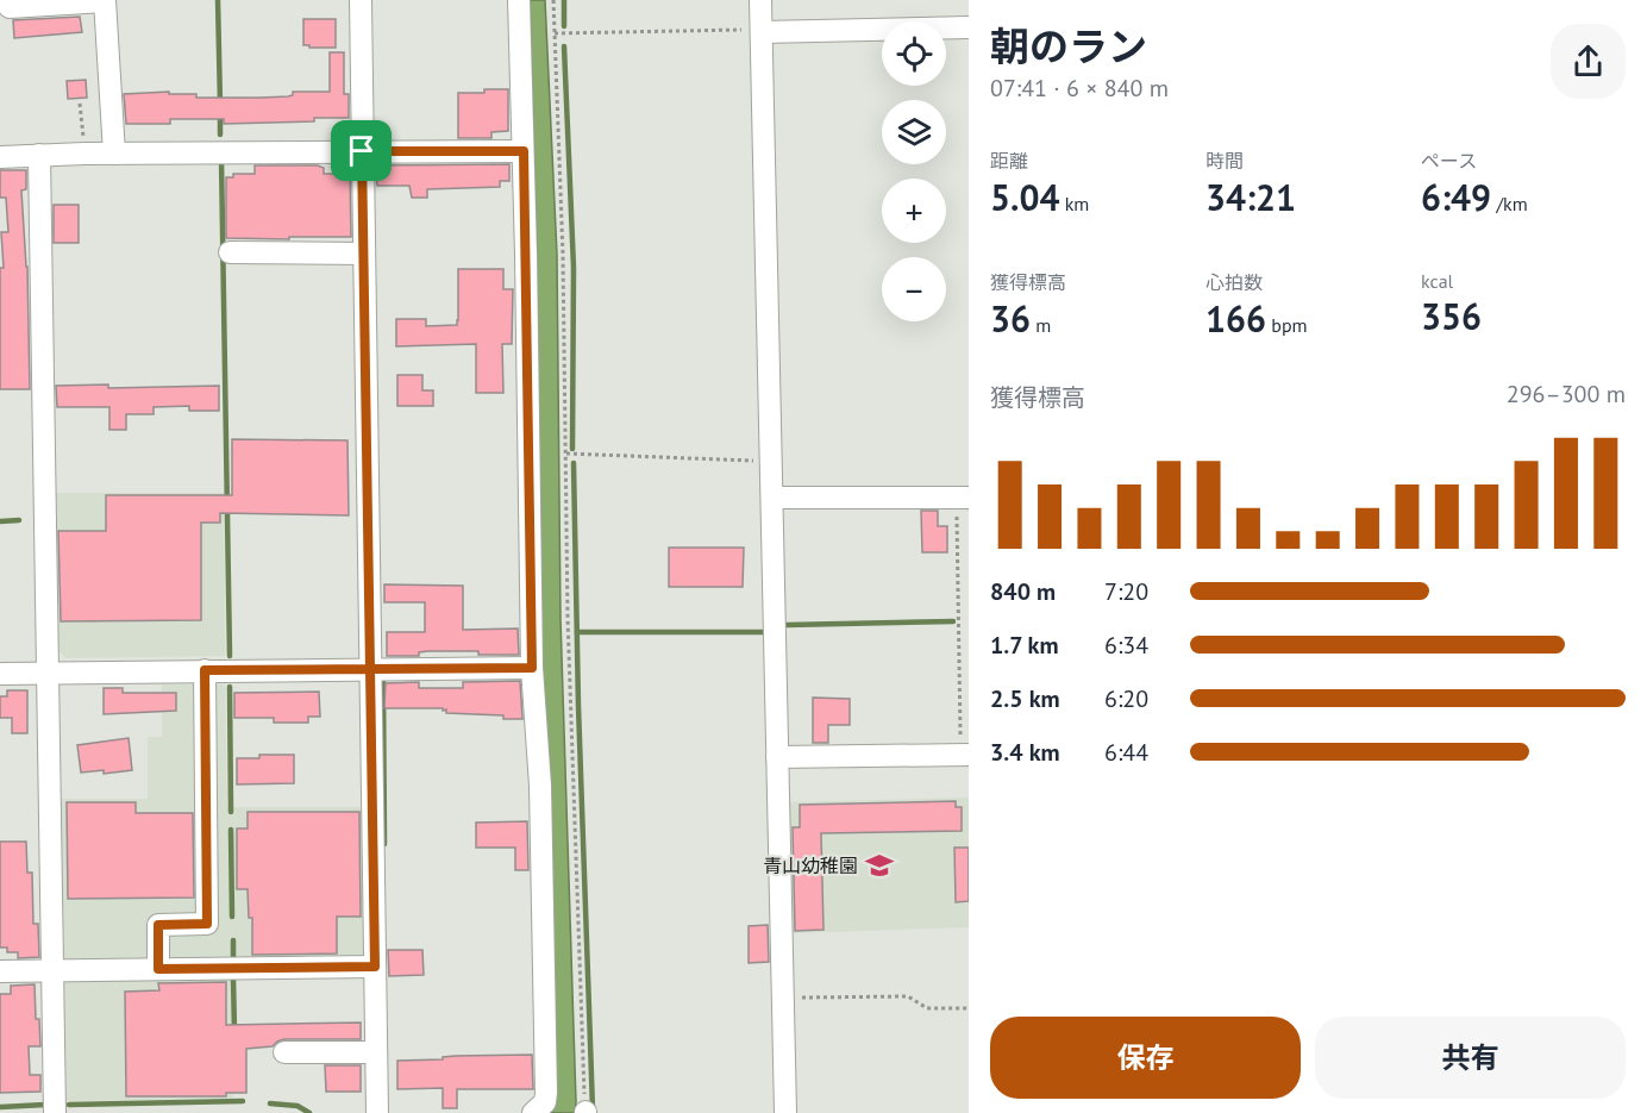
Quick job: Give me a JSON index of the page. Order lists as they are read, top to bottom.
{
  "places": {
    "school or university": ["青山幼稚園"]
  },
  "page": {
    "heading": ["朝のラン", "07:41 · 6 × 840 m"],
    "map_buttons": ["+", "−"],
    "stats": [
      ["距離", "5.04 km"],
      ["時間", "34:21"],
      ["ペース", "6:49 /km"],
      ["獲得標高", "36 m"],
      ["心拍数", "166 bpm"],
      ["kcal", "356"]
    ],
    "chart": ["獲得標高", "296–300 m"],
    "list": [
      {
        "name": "840 m",
        "note": "7:20"
      },
      {
        "name": "1.7 km",
        "note": "6:34"
      },
      {
        "name": "2.5 km",
        "note": "6:20"
      },
      {
        "name": "3.4 km",
        "note": "6:44"
      }
    ],
    "buttons": ["保存", "共有"]
  }
}
